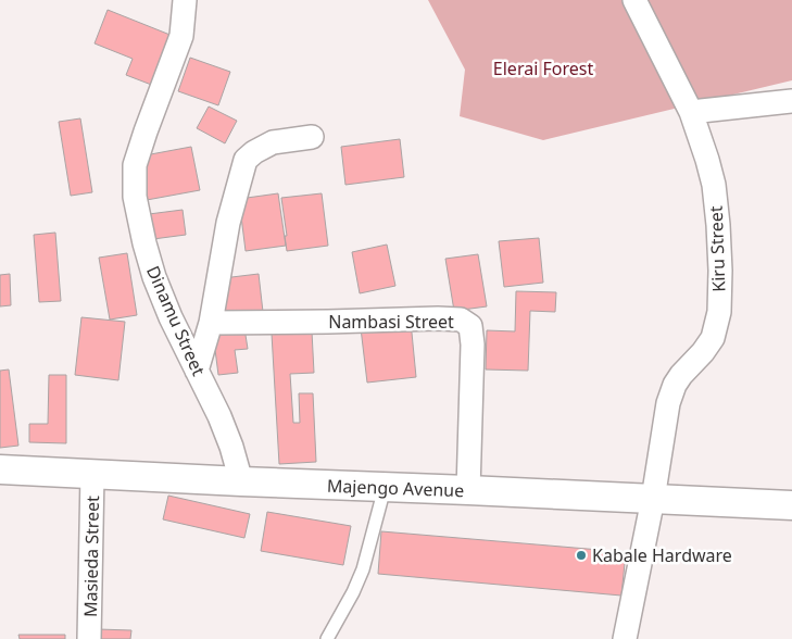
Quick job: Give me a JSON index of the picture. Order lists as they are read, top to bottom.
{
  "streets": {
    "street": [
      "Kiru Street",
      "Dinamu Street",
      "Nambasi Street",
      "Majengo Avenue",
      "Masieda Street"
    ]
  },
  "crossings": [
    ["Kiru Street", "Majengo Avenue"],
    ["Dinamu Street", "Majengo Avenue"],
    ["Nambasi Street", "Majengo Avenue"],
    ["Majengo Avenue", "Masieda Street"]
  ],
  "parks": ["Elerai Forest"],
  "places": ["Kabale Hardware"]
}
